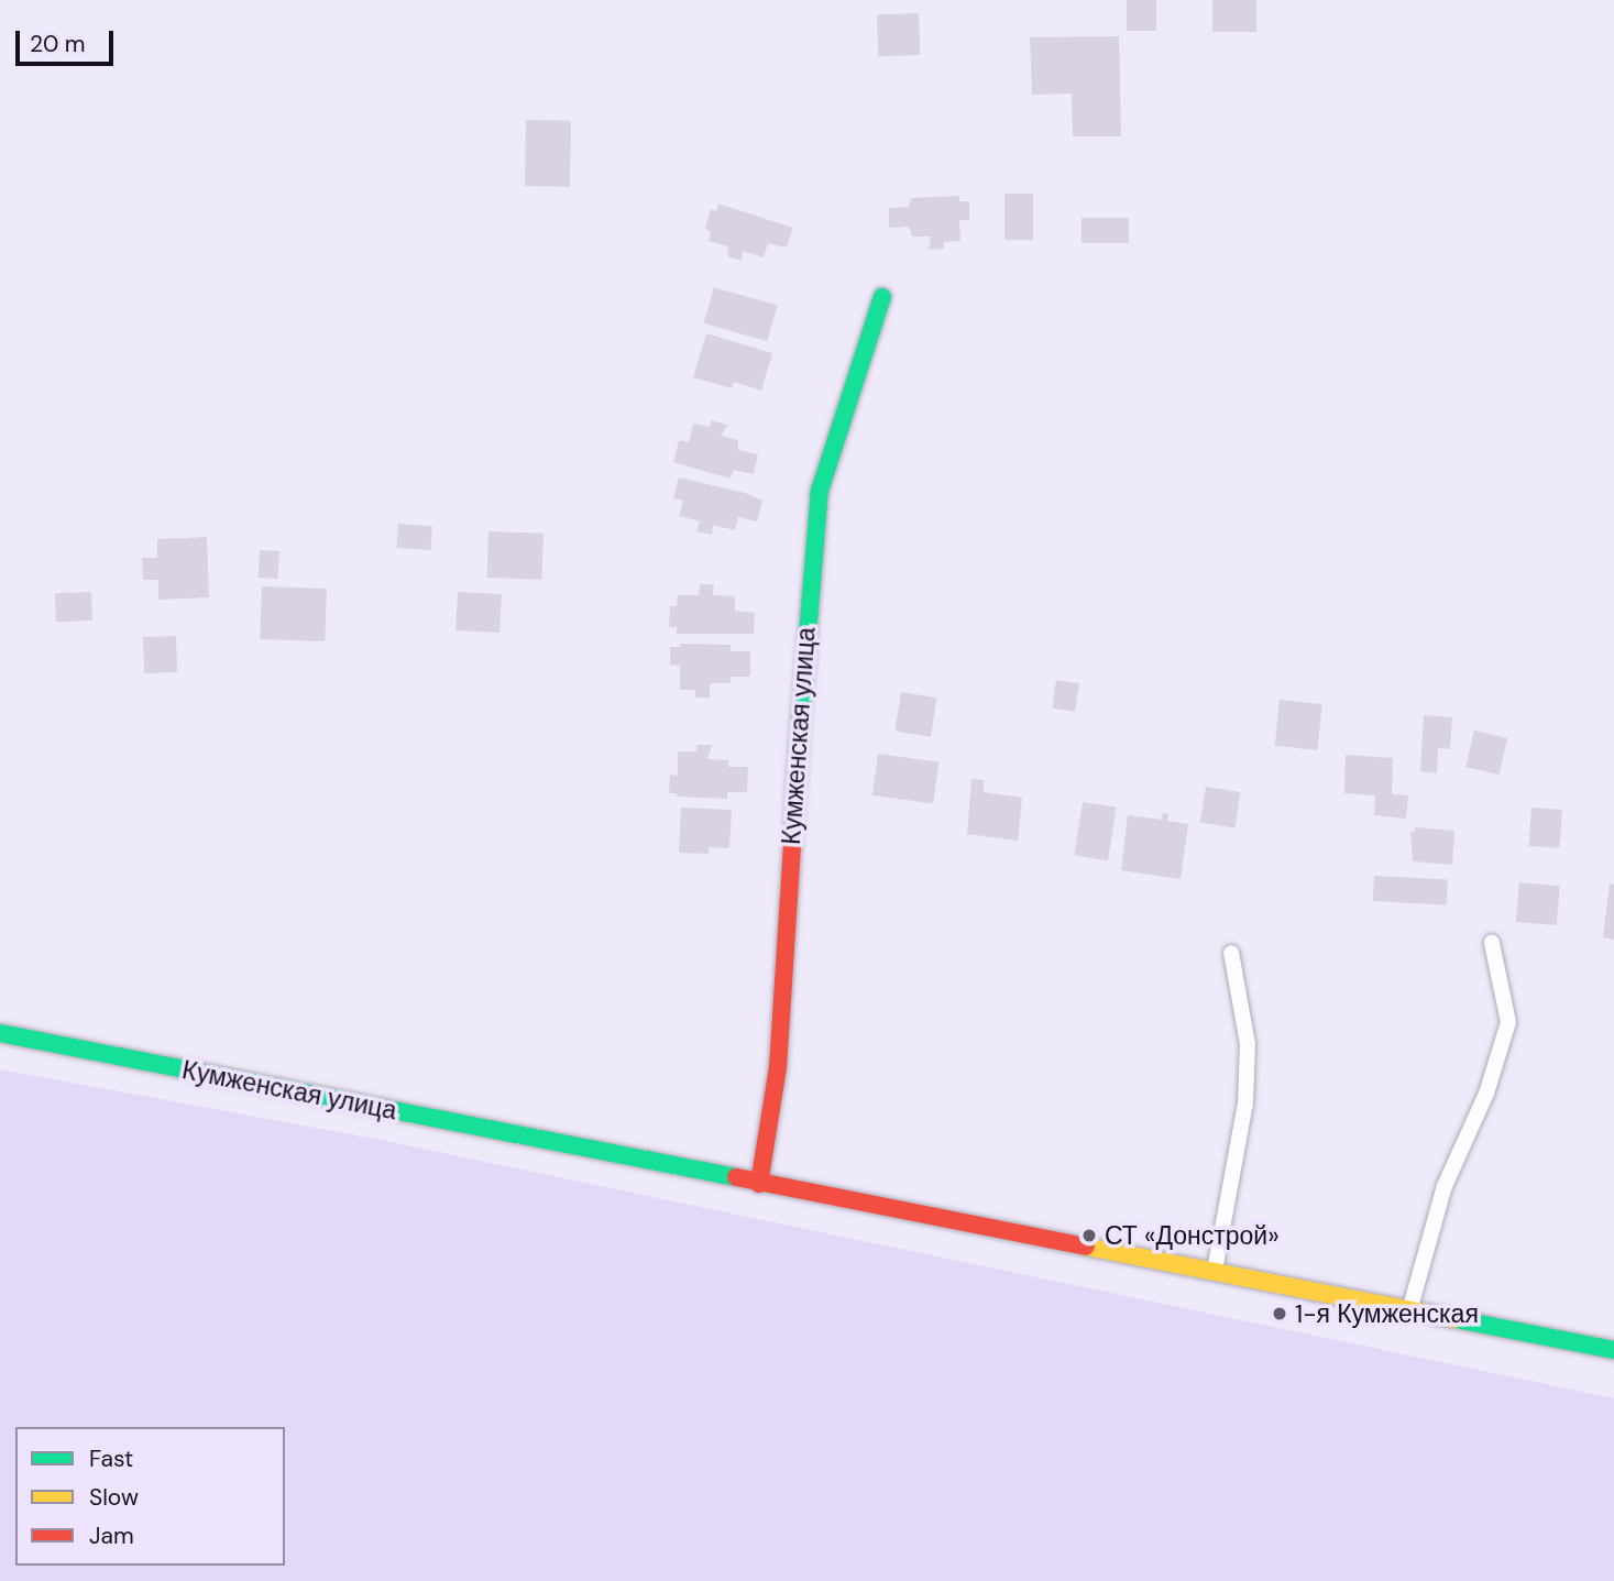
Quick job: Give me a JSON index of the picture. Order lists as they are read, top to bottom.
{
  "streets": {
    "street": ["Кумженская улица"]
  },
  "places": ["СТ «Донстрой»", "1-я Кумженская"],
  "legend": ["Fast", "Slow", "Jam"],
  "scale_bar": "20 m"
}
